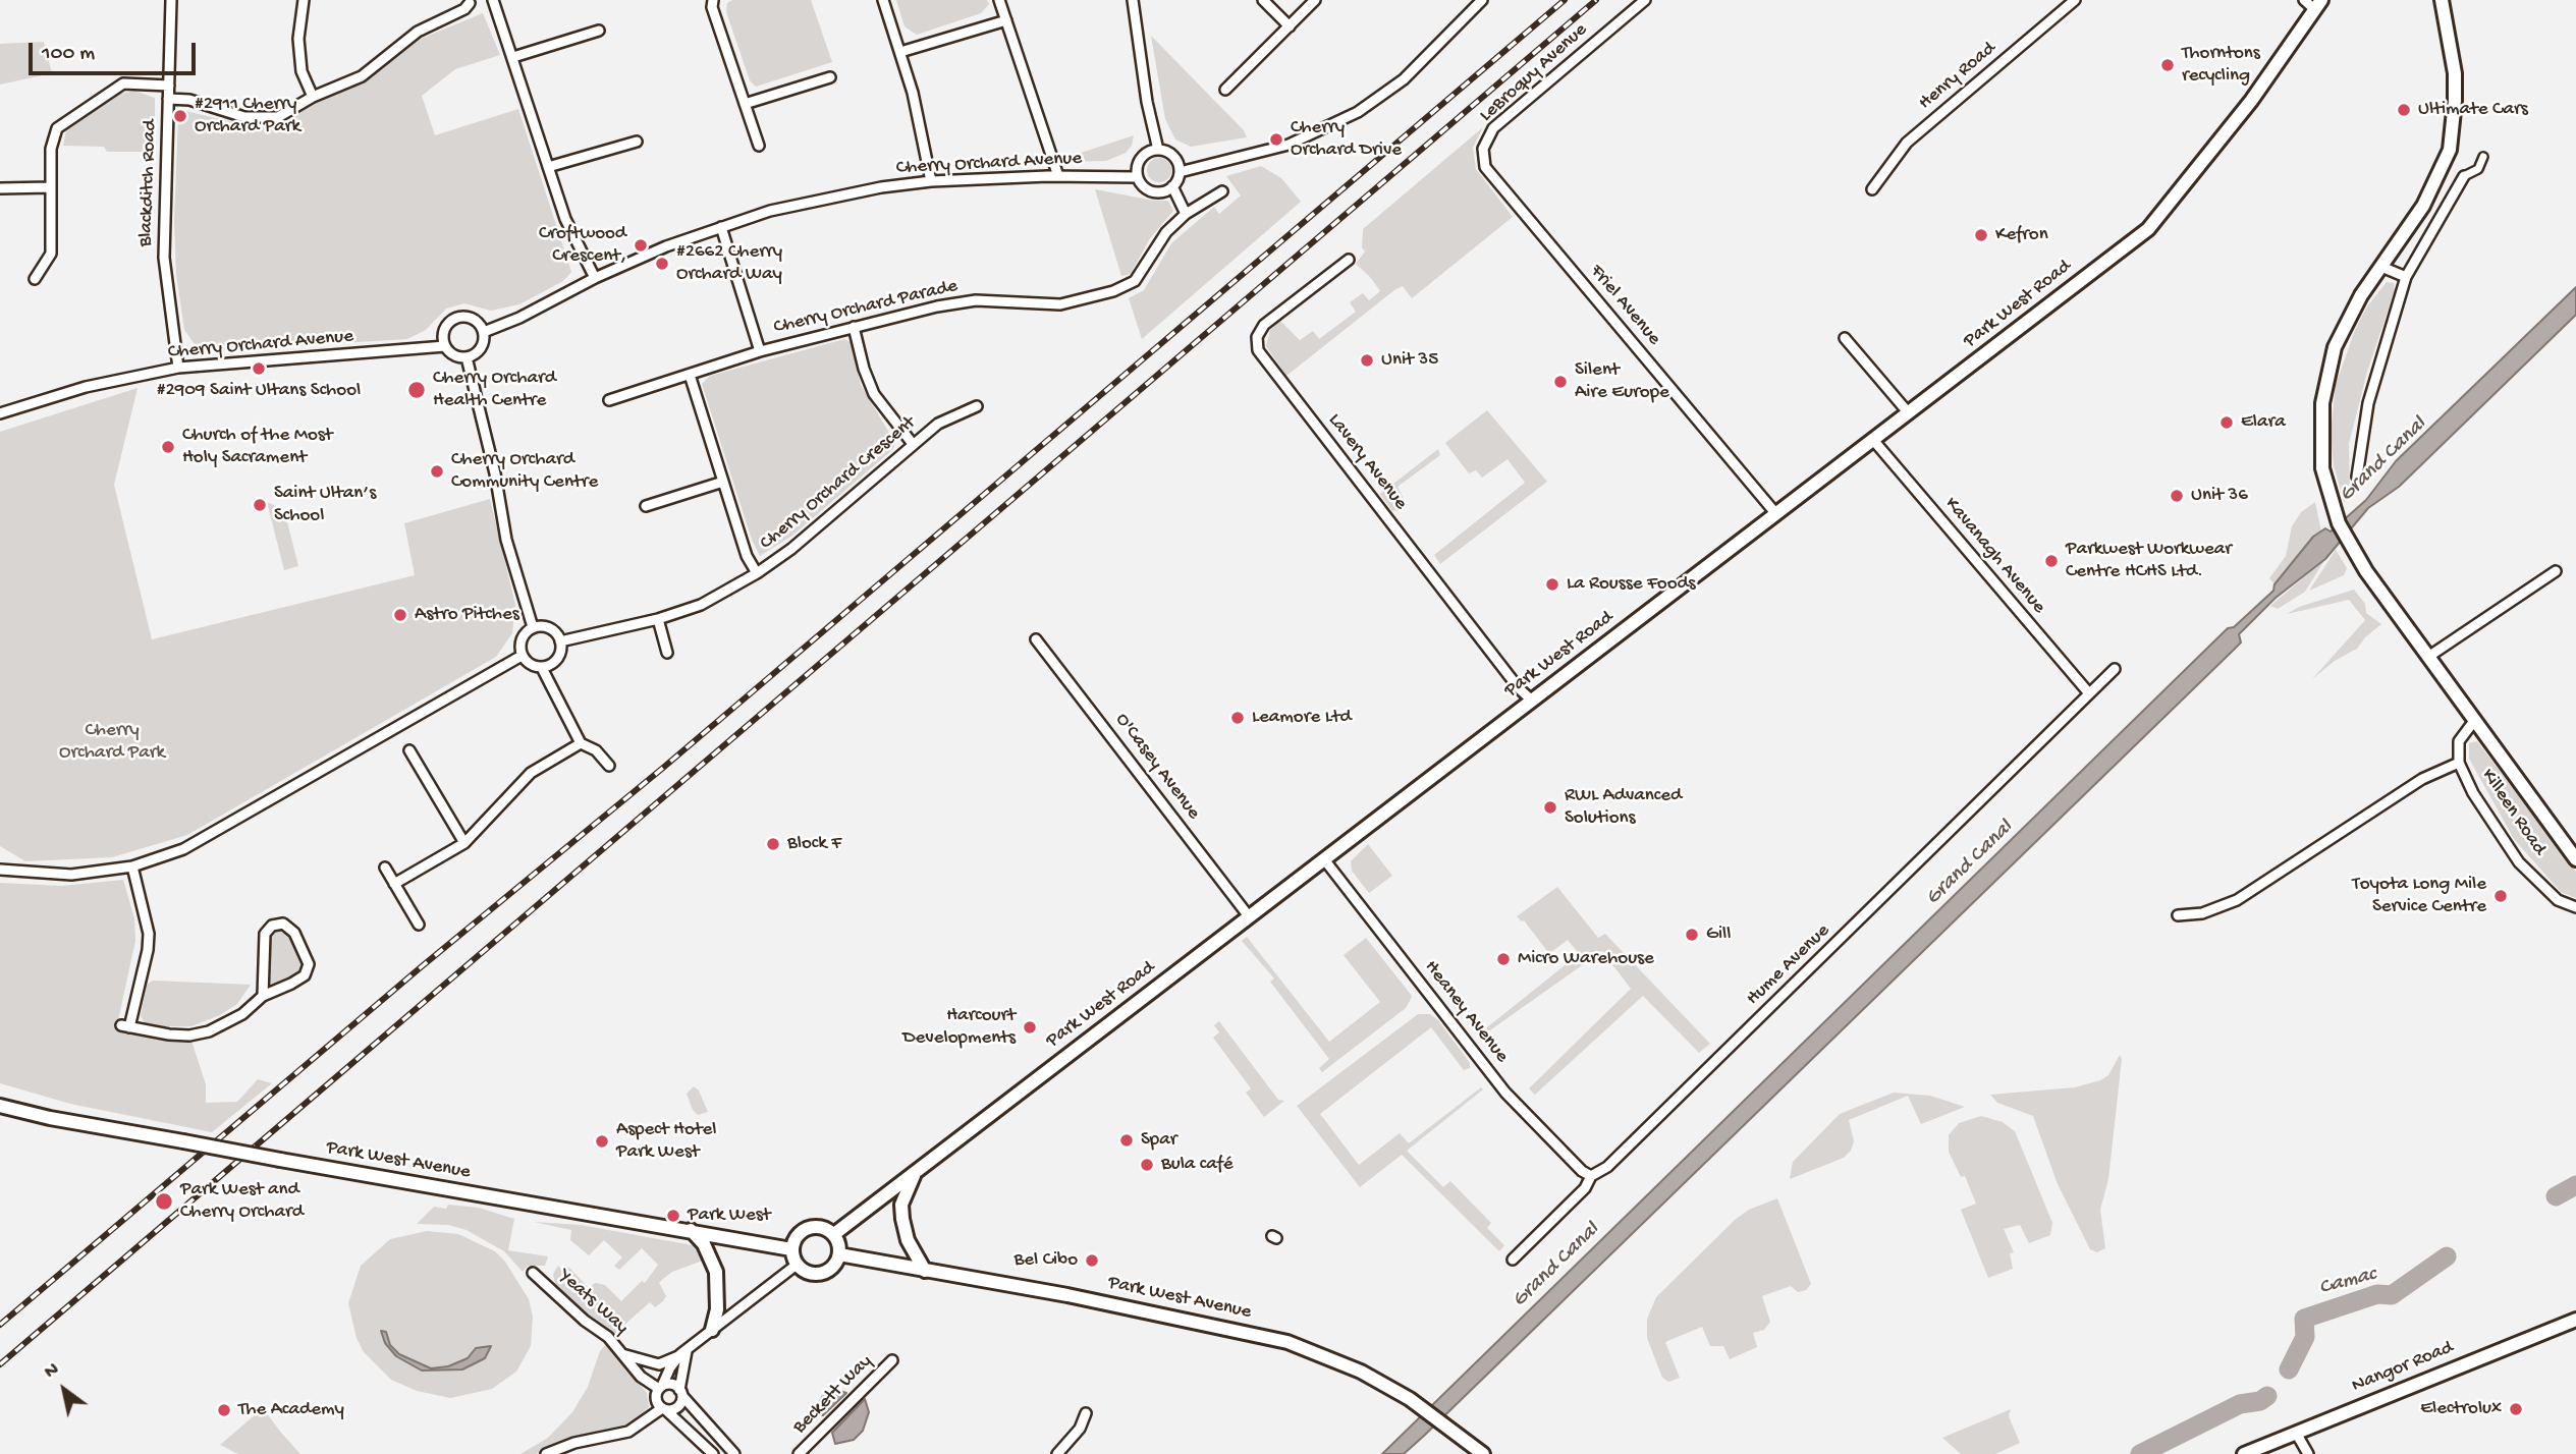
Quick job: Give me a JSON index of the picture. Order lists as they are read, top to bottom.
{
  "streets": {
    "street": [
      "LeBroquy Avenue",
      "Henry Road",
      "Cherry Orchard Avenue",
      "Blackditch Road",
      "Park West Road",
      "Friel Avenue",
      "Cherry Orchard Parade",
      "Lavery Avenue",
      "Cherry Orchard Crescent",
      "Kavanagh Avenue",
      "O'Casey Avenue",
      "Killeen Road",
      "Hume Avenue",
      "Heaney Avenue",
      "Park West Avenue",
      "Yeats Way",
      "Nangor Road",
      "Beckett Way"
    ]
  },
  "crossings": [
    ["LeBroquy Avenue", "Friel Avenue"],
    ["Cherry Orchard Avenue", "Blackditch Road"],
    ["Park West Road", "Friel Avenue"],
    ["Park West Road", "Lavery Avenue"],
    ["Park West Road", "Kavanagh Avenue"],
    ["Park West Road", "O'Casey Avenue"],
    ["Park West Road", "Heaney Avenue"],
    ["Park West Road", "Park West Avenue"],
    ["Kavanagh Avenue", "Hume Avenue"],
    ["Hume Avenue", "Heaney Avenue"]
  ],
  "water": ["Grand Canal", "Camac"],
  "parks": ["Cherry Orchard Park"],
  "places": [
    "Thorntons recycling",
    "Ultimate Cars",
    "#2911 Cherry Orchard Park",
    "Cherry Orchard Drive",
    "Kefron",
    "Croftwood Crescent,",
    "#2662 Cherry Orchard Way",
    "Unit 35",
    "#2909 Saint Ultans School",
    "Silent Aire Europe",
    "Cherry Orchard Health Centre",
    "Elara",
    "Church of the Most Holy Sacrament",
    "Cherry Orchard Community Centre",
    "Unit 36",
    "Saint Ultan’s School",
    "Parkwest Workwear Centre HCHS Ltd.",
    "La Rousse Foods",
    "Astro Pitches",
    "Leamore Ltd",
    "RWL Advanced Solutions",
    "Block F",
    "Toyota Long Mile Service Centre",
    "Gill",
    "Micro Warehouse",
    "Harcourt Developments",
    "Spar",
    "Aspect Hotel Park West",
    "Bula café",
    "Park West and Cherry Orchard",
    "Park West",
    "Bel Cibo",
    "Electrolux",
    "The Academy"
  ],
  "scale_bar": "100 m",
  "north": "top left"
}
